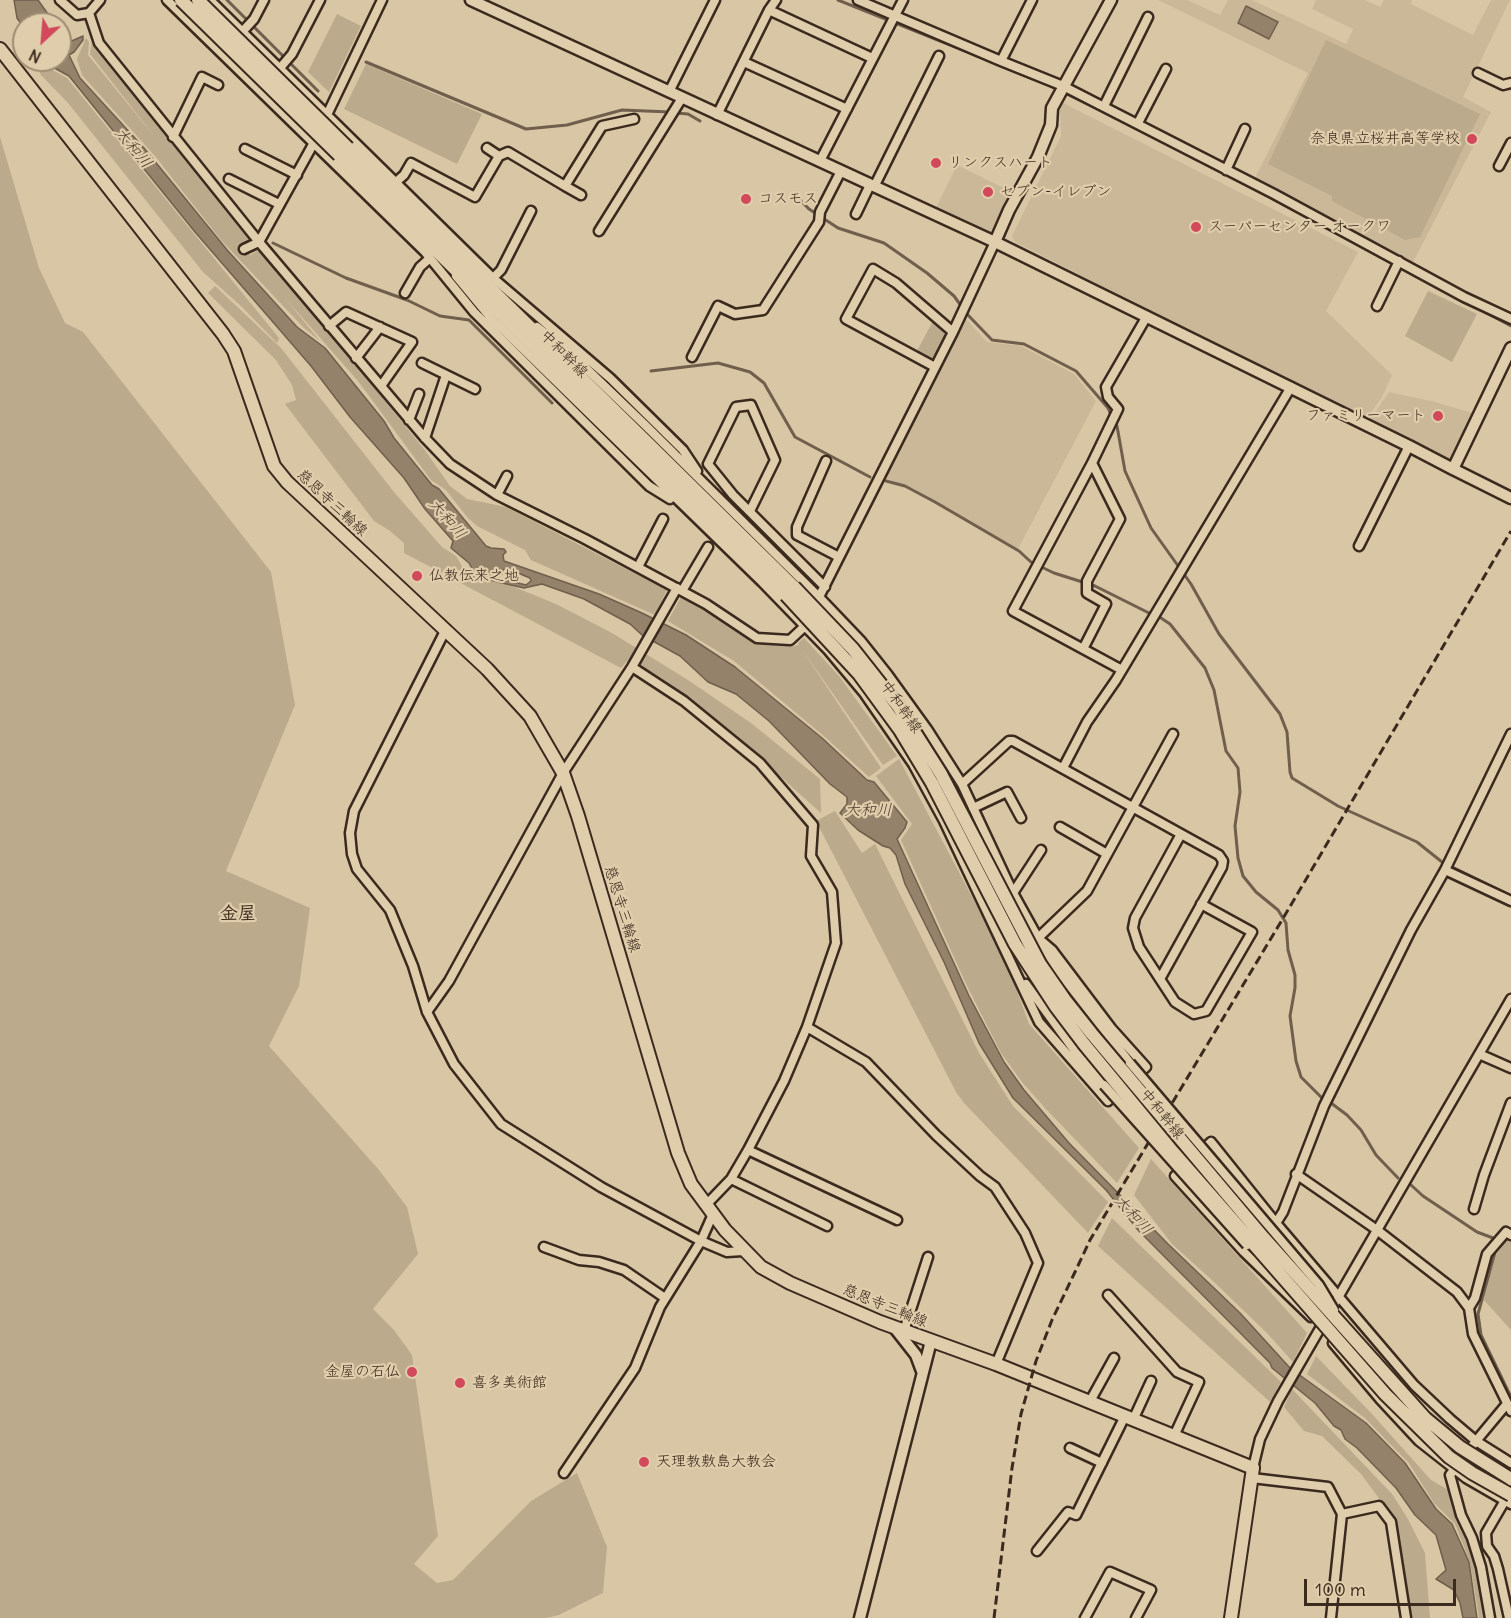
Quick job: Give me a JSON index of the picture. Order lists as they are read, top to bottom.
{
  "streets": {
    "main road": ["中和幹線", "慈恩寺三輪線"]
  },
  "districts": ["金屋"],
  "water": ["大和川"],
  "places": [
    "奈良県立桜井高等学校",
    "リンクスハート",
    "セブン-イレブン",
    "コスモス",
    "スーパーセンター オークワ",
    "ファミリーマート",
    "仏教伝来之地",
    "金屋の石仏",
    "喜多美術館",
    "天理教敷島大教会"
  ],
  "scale_bar": "100 m",
  "north": "bottom left"
}
